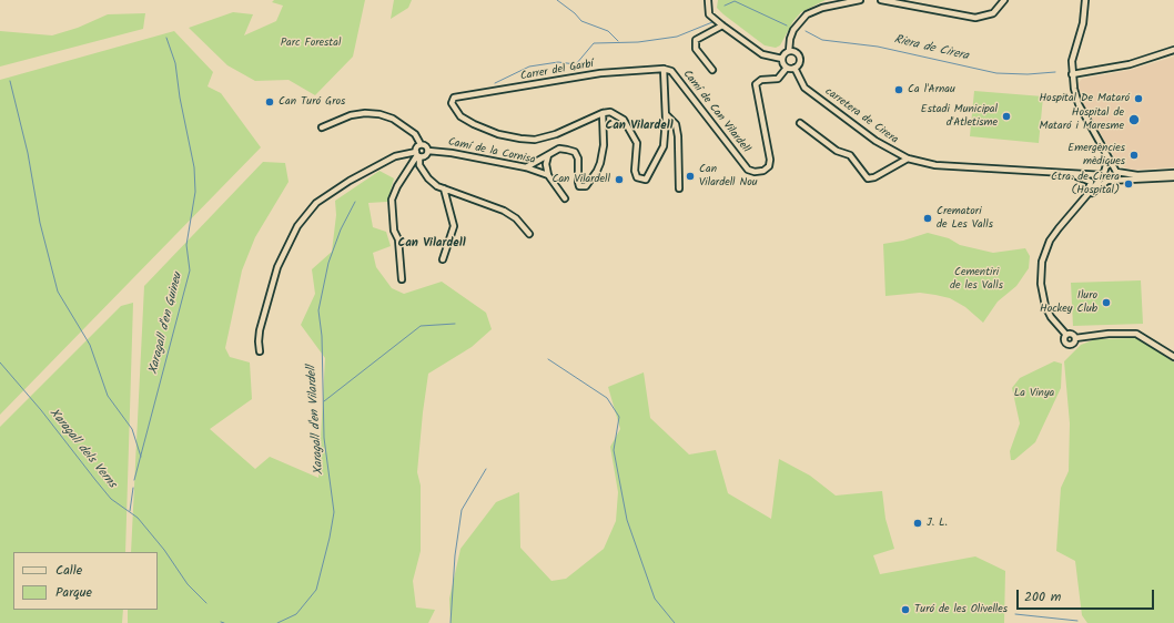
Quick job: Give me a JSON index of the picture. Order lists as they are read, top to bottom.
{
  "streets": {
    "street": [
      "Carrer del Garbí",
      "Camí de Can Vilardell",
      "carretera de Cirera",
      "Camí de la Cornisa"
    ]
  },
  "crossings": [
    ["Carrer del Garbí", "Camí de Can Vilardell"],
    ["Camí de Can Vilardell", "carretera de Cirera"]
  ],
  "districts": ["Can Vilardell", "Can Vilardell"],
  "water": [
    "Riera de Cirera",
    "Xaragall d'en Guineu",
    "Xaragall d'en Vilardell",
    "Xaragall dels Verns"
  ],
  "parks": ["Parc Forestal", "Cementiri de les Valls", "La Vinya"],
  "places": [
    "Ca l'Arnau",
    "Hospital De Mataró",
    "Can Turó Gros",
    "Estadi Municipal d'Atletisme",
    "Hospital de Mataró i Maresme",
    "Emergències mèdiques",
    "Can Vilardell Nou",
    "Can Vilardell",
    "Ctra. de Cirera (Hospital)",
    "Crematori de Les Valls",
    "Iluro Hockey Club",
    "J. L.",
    "Turó de les Olivelles"
  ],
  "legend": ["Calle", "Parque"],
  "scale_bar": "200 m"
}
